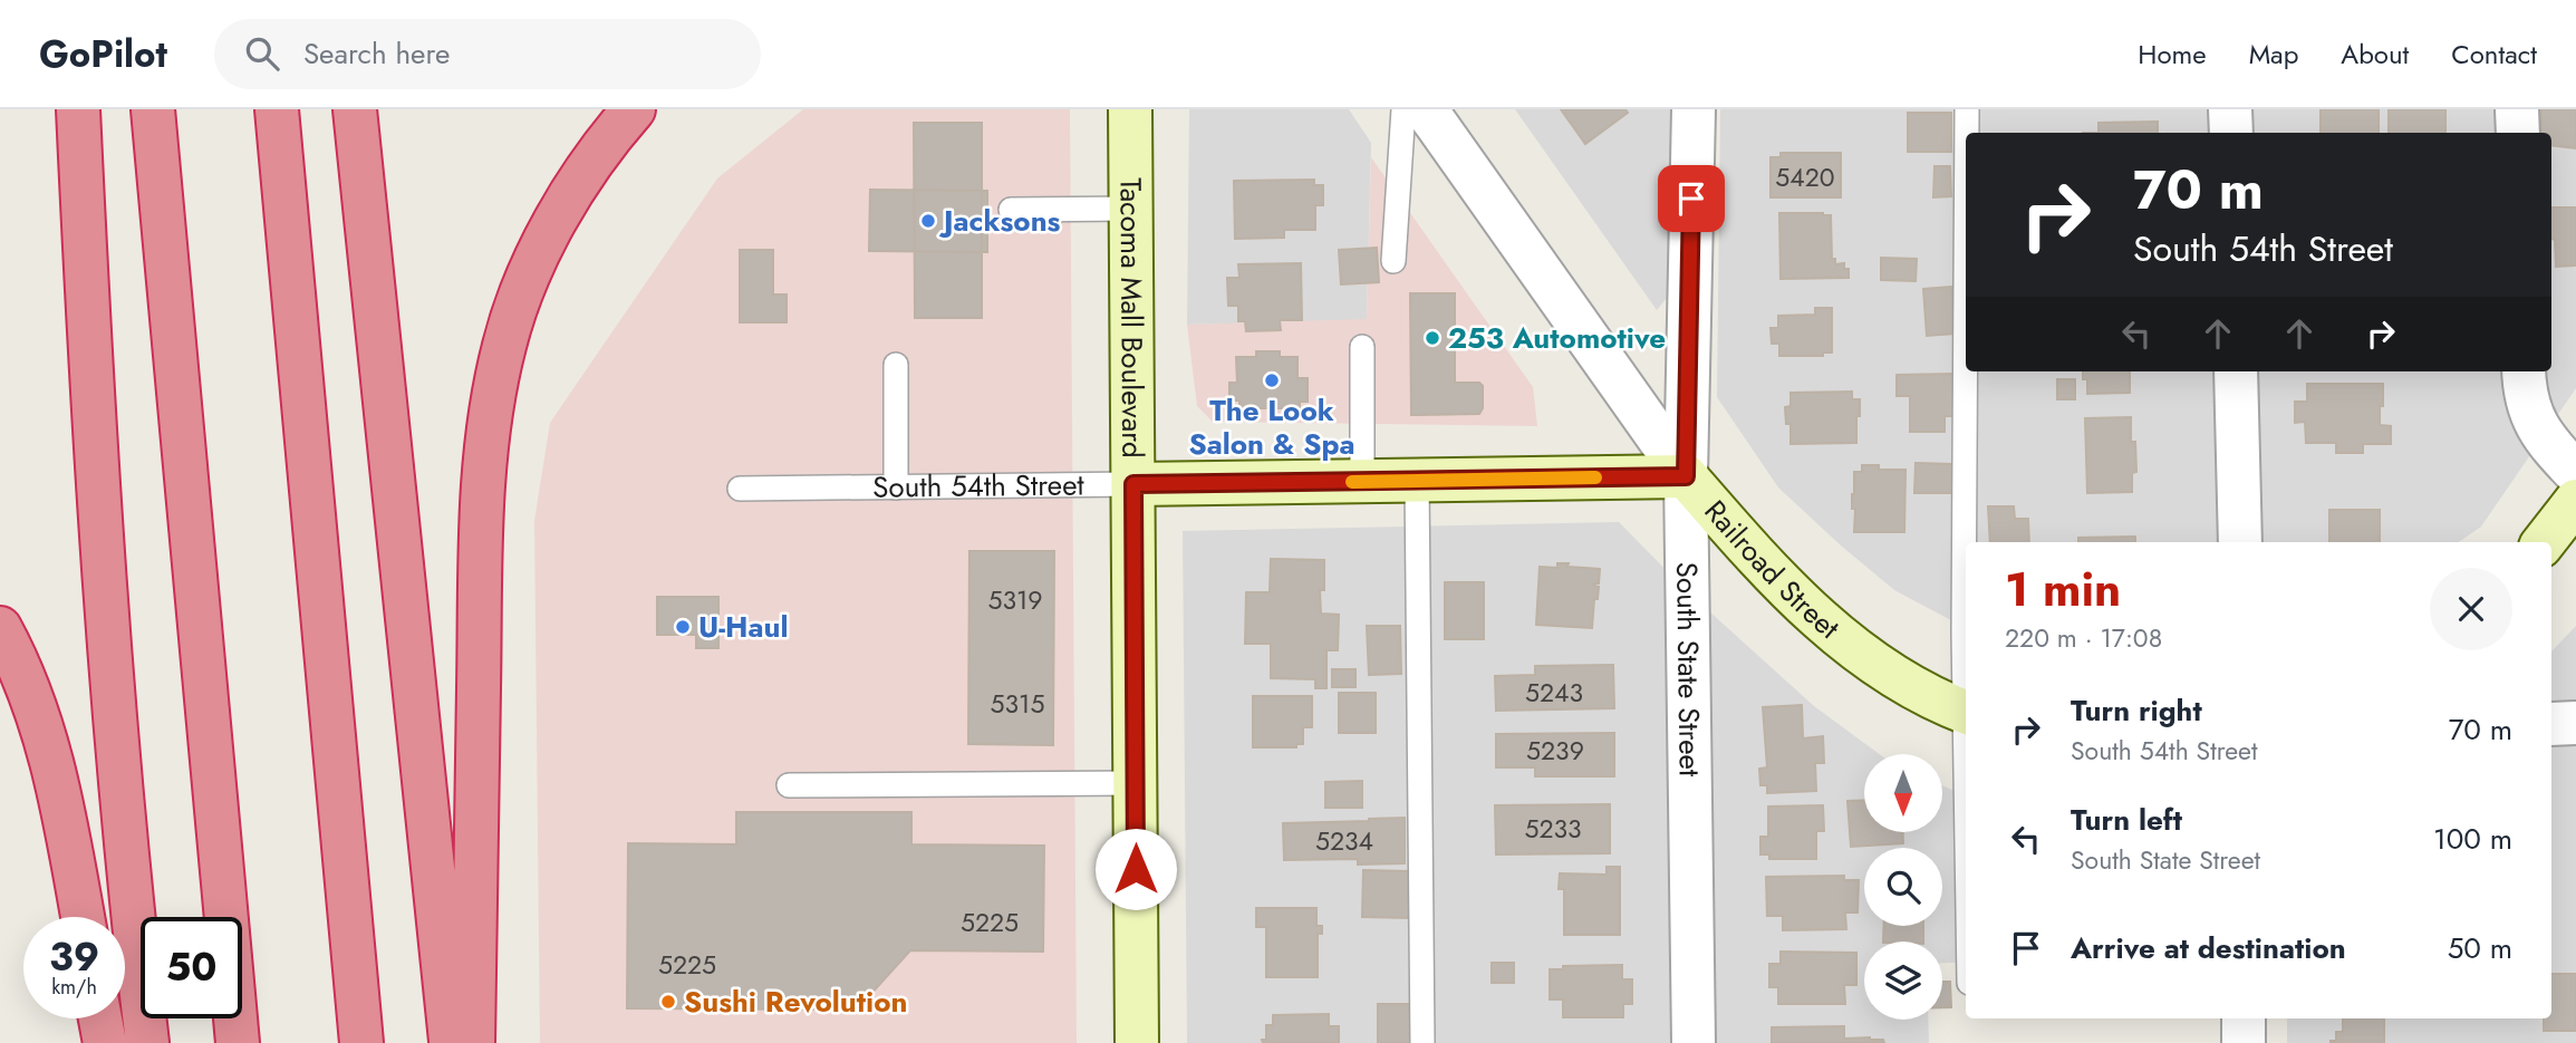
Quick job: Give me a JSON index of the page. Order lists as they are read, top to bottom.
{
  "streets": {
    "street": [
      "Tacoma Mall Boulevard",
      "South 54th Street",
      "Railroad Street",
      "South State Street"
    ]
  },
  "crossings": [
    ["Tacoma Mall Boulevard", "South 54th Street"],
    ["South 54th Street", "Railroad Street"],
    ["South 54th Street", "South State Street"],
    ["Railroad Street", "South State Street"]
  ],
  "places": [
    "Jacksons",
    "253 Automotive",
    "The Look Salon & Spa",
    "U-Haul",
    "Sushi Revolution"
  ],
  "house_numbers": [
    "5420",
    "5319",
    "5243",
    "5315",
    "5239",
    "5233",
    "5234",
    "5225",
    "5225"
  ],
  "north": "bottom",
  "page": {
    "header": "GoPilot",
    "search": "Search here",
    "nav": [
      "Home",
      "Map",
      "About",
      "Contact"
    ],
    "turn": ["70 m", "South 54th Street"],
    "heading": ["1 min", "220 m · 17:08"],
    "list": [
      {
        "name": "Turn right",
        "note": "South 54th Street",
        "value": "70 m"
      },
      {
        "name": "Turn left",
        "note": "South State Street",
        "value": "100 m"
      },
      {
        "name": "Arrive at destination",
        "value": "50 m"
      }
    ],
    "speed": "39 km/h",
    "limit": "50"
  }
}
